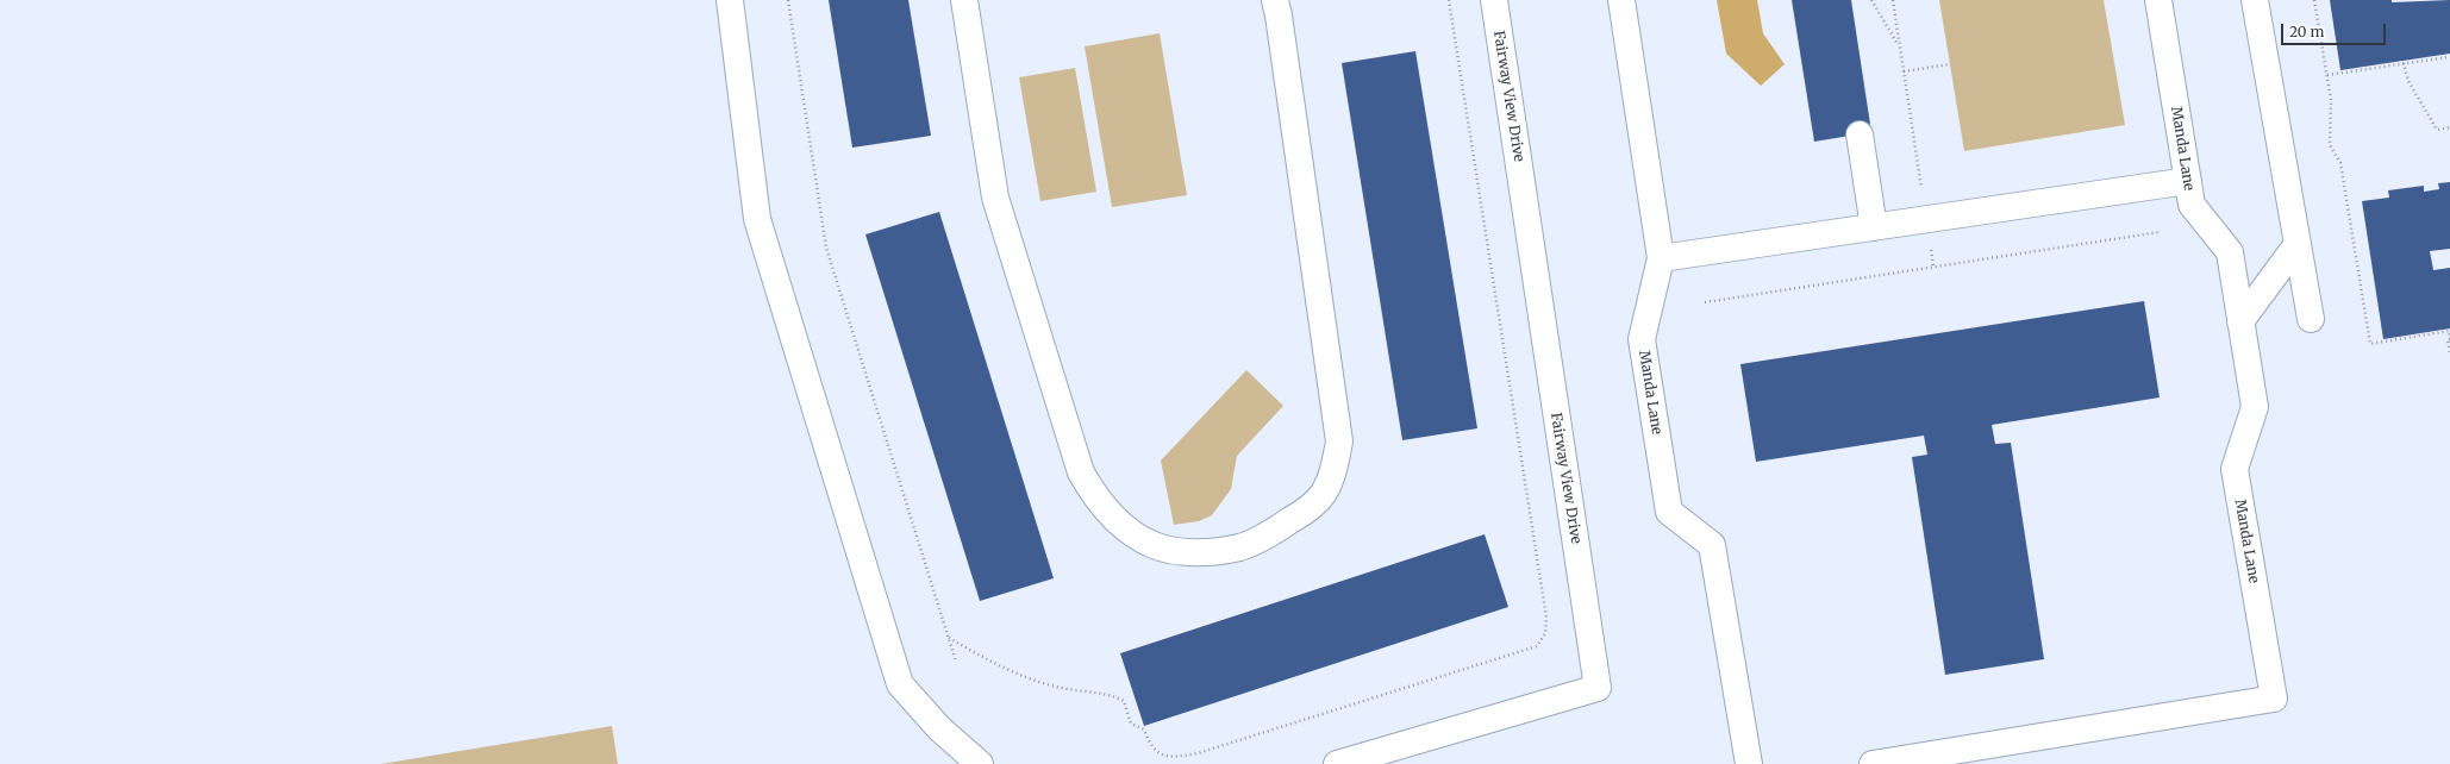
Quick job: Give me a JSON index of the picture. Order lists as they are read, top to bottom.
{
  "streets": {
    "street": ["Fairway View Drive", "Manda Lane"]
  },
  "scale_bar": "20 m"
}
